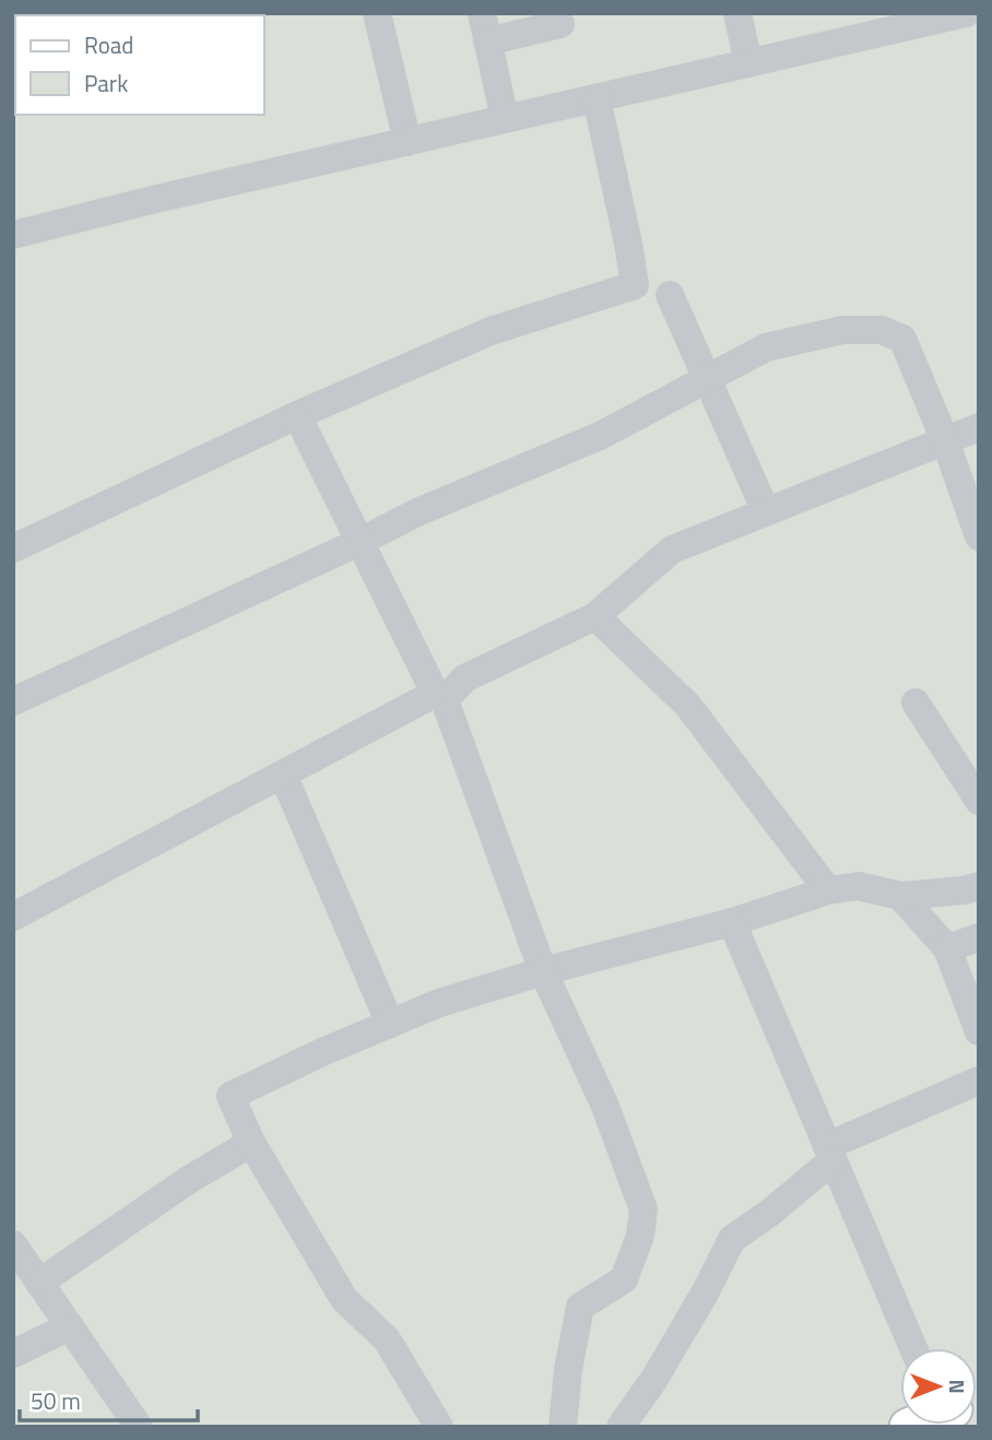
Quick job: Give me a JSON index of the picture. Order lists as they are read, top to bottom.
{
  "legend": ["Road", "Park"],
  "scale_bar": "50 m",
  "north": "right"
}
